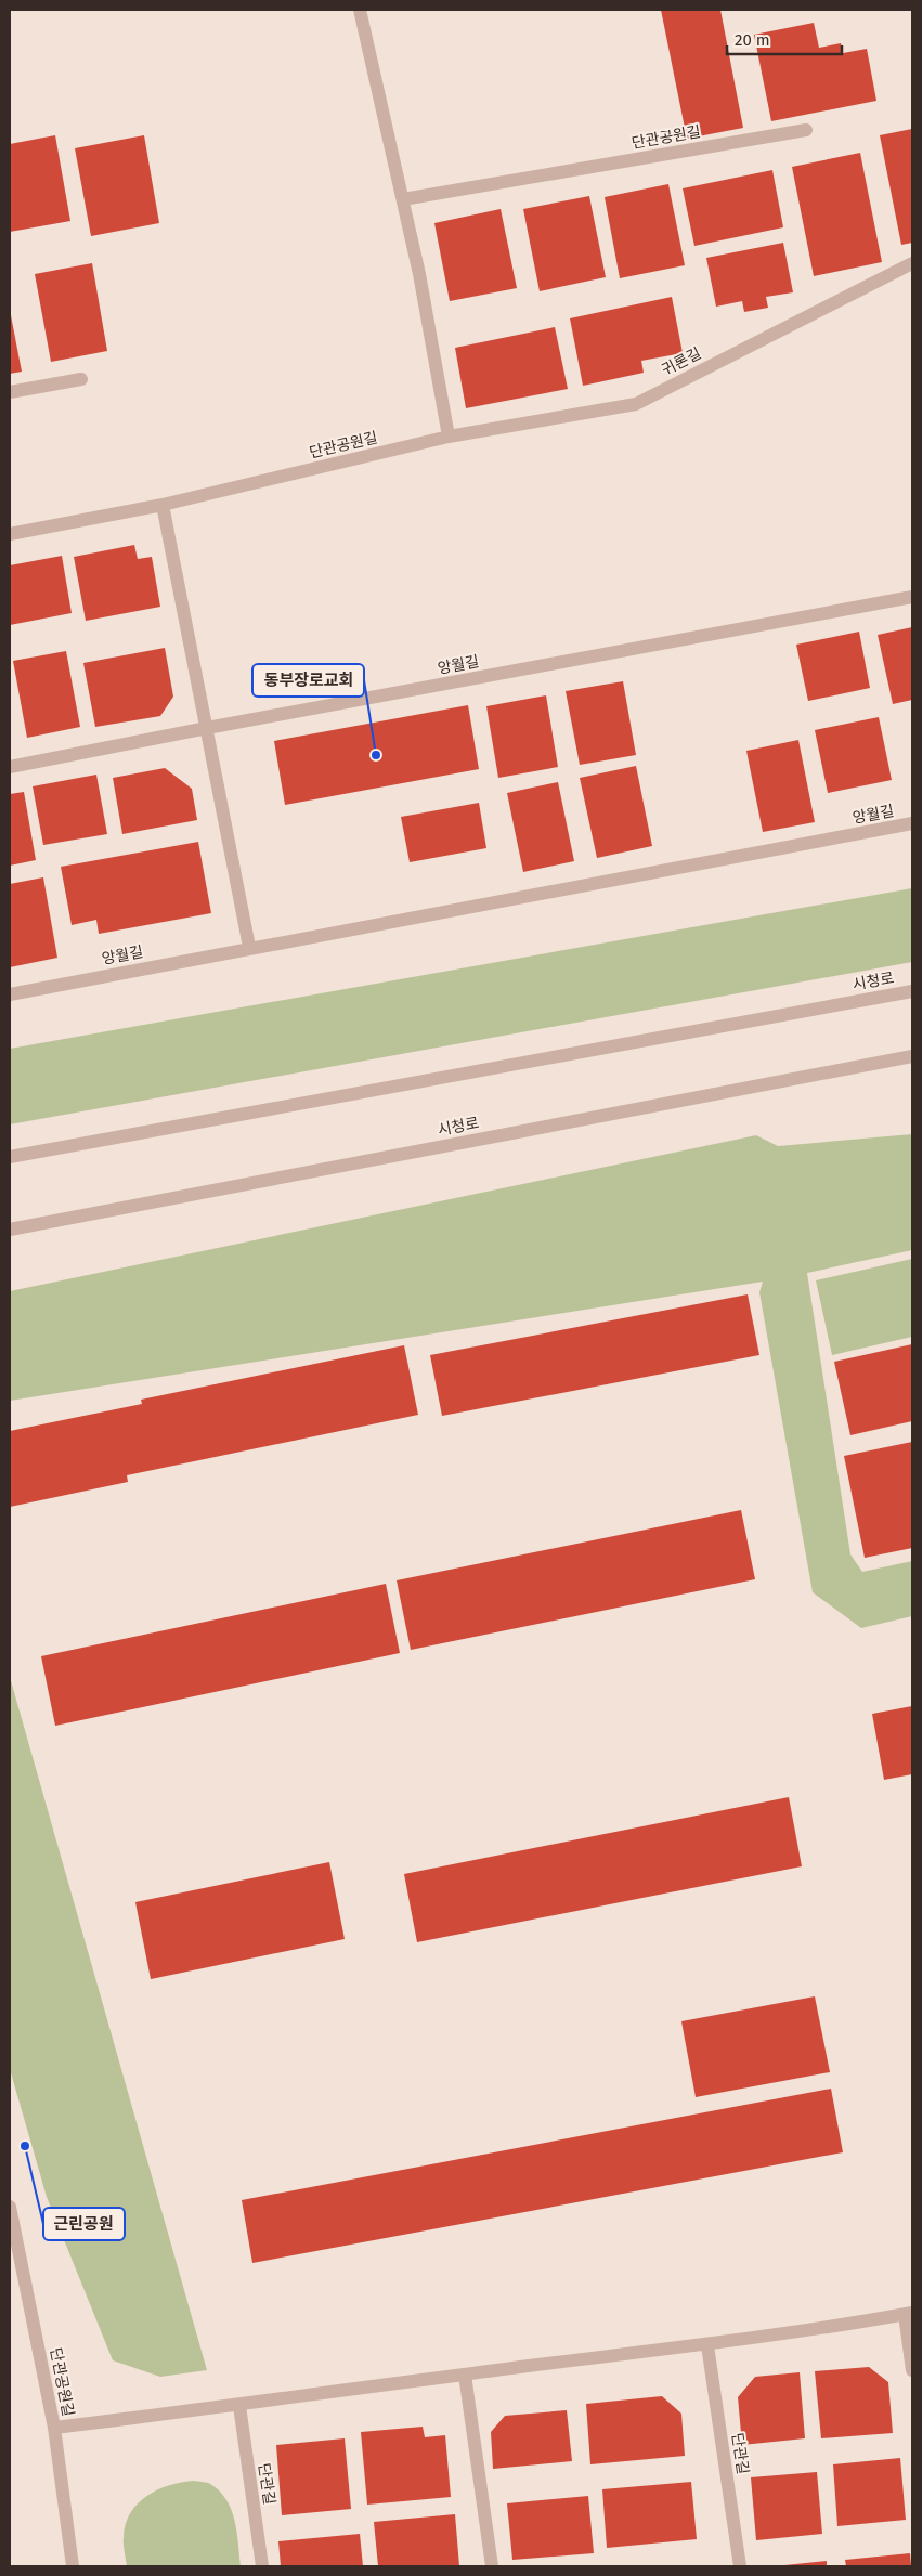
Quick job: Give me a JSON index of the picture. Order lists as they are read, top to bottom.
{
  "streets": {
    "street": [
      "단관공원길",
      "귀론길",
      "앙월길",
      "시청로",
      "단관길"
    ]
  },
  "crossings": [
    ["단관공원길", "귀론길"]
  ],
  "places": ["동부장로교회", "근린공원"],
  "scale_bar": "20 m"
}
